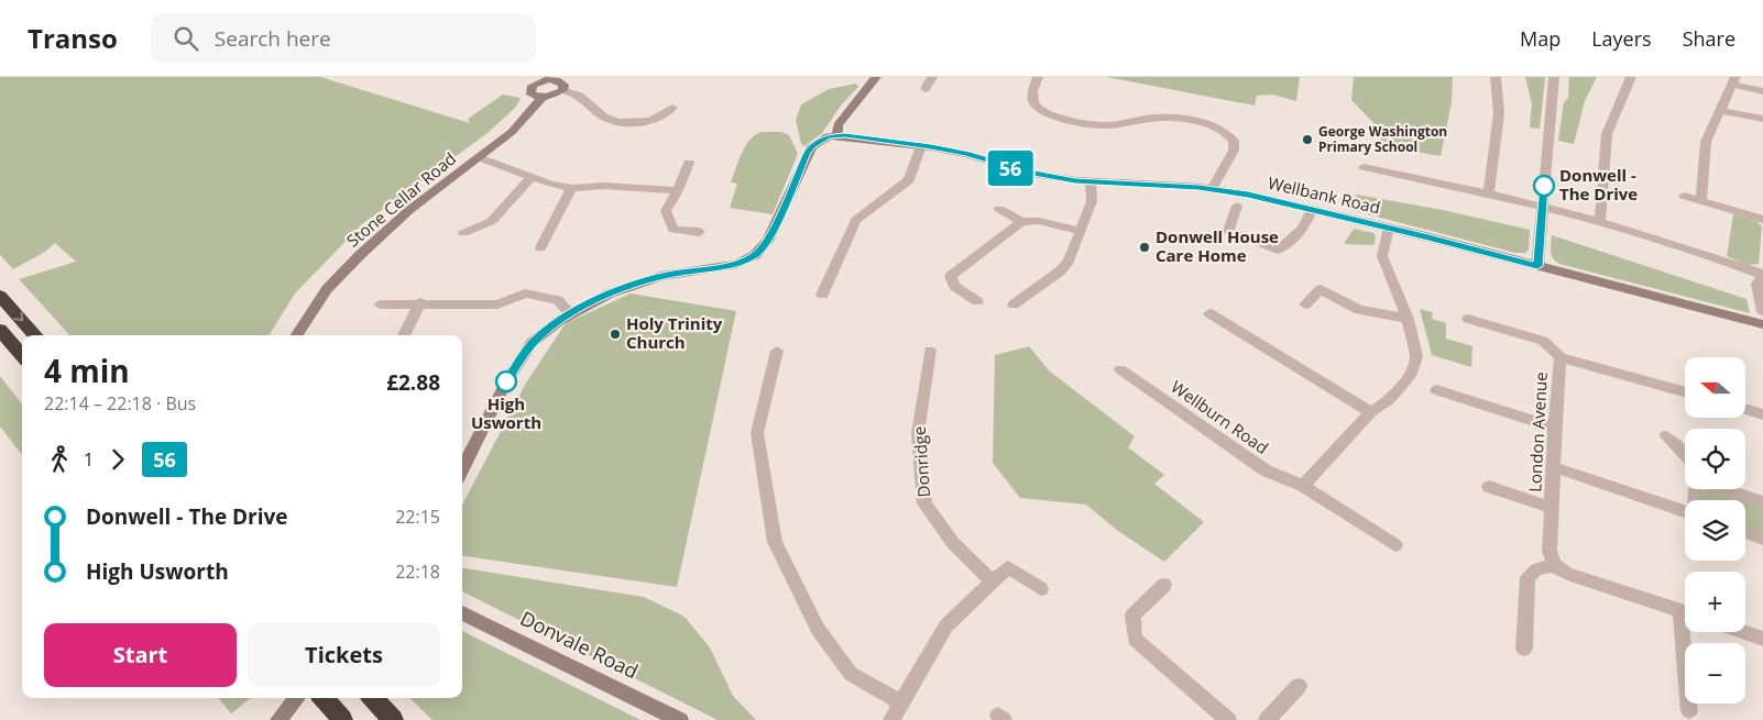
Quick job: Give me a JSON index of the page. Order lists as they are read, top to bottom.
{
  "streets": {
    "street": [
      "Wellbank Road",
      "Stone Cellar Road",
      "Wellburn Road",
      "London Avenue",
      "Donridge",
      "Donvale Road"
    ]
  },
  "places": [
    "George Washington Primary School",
    "Donwell - The Drive",
    "Donwell House Care Home",
    "Holy Trinity Church",
    "High Usworth"
  ],
  "lines": ["bus line 56"],
  "north": "left",
  "page": {
    "header": "Transo",
    "search": "Search here",
    "nav": ["Map", "Layers", "Share"],
    "on_map": "56",
    "heading": ["4 min", "22:14 – 22:18 · Bus", "£2.88"],
    "map_buttons": ["+", "−"],
    "legs": ["1", "56"],
    "list": [
      {
        "name": "Donwell - The Drive",
        "value": "22:15"
      },
      {
        "name": "High Usworth",
        "value": "22:18"
      }
    ],
    "buttons": ["Start", "Tickets"]
  }
}
